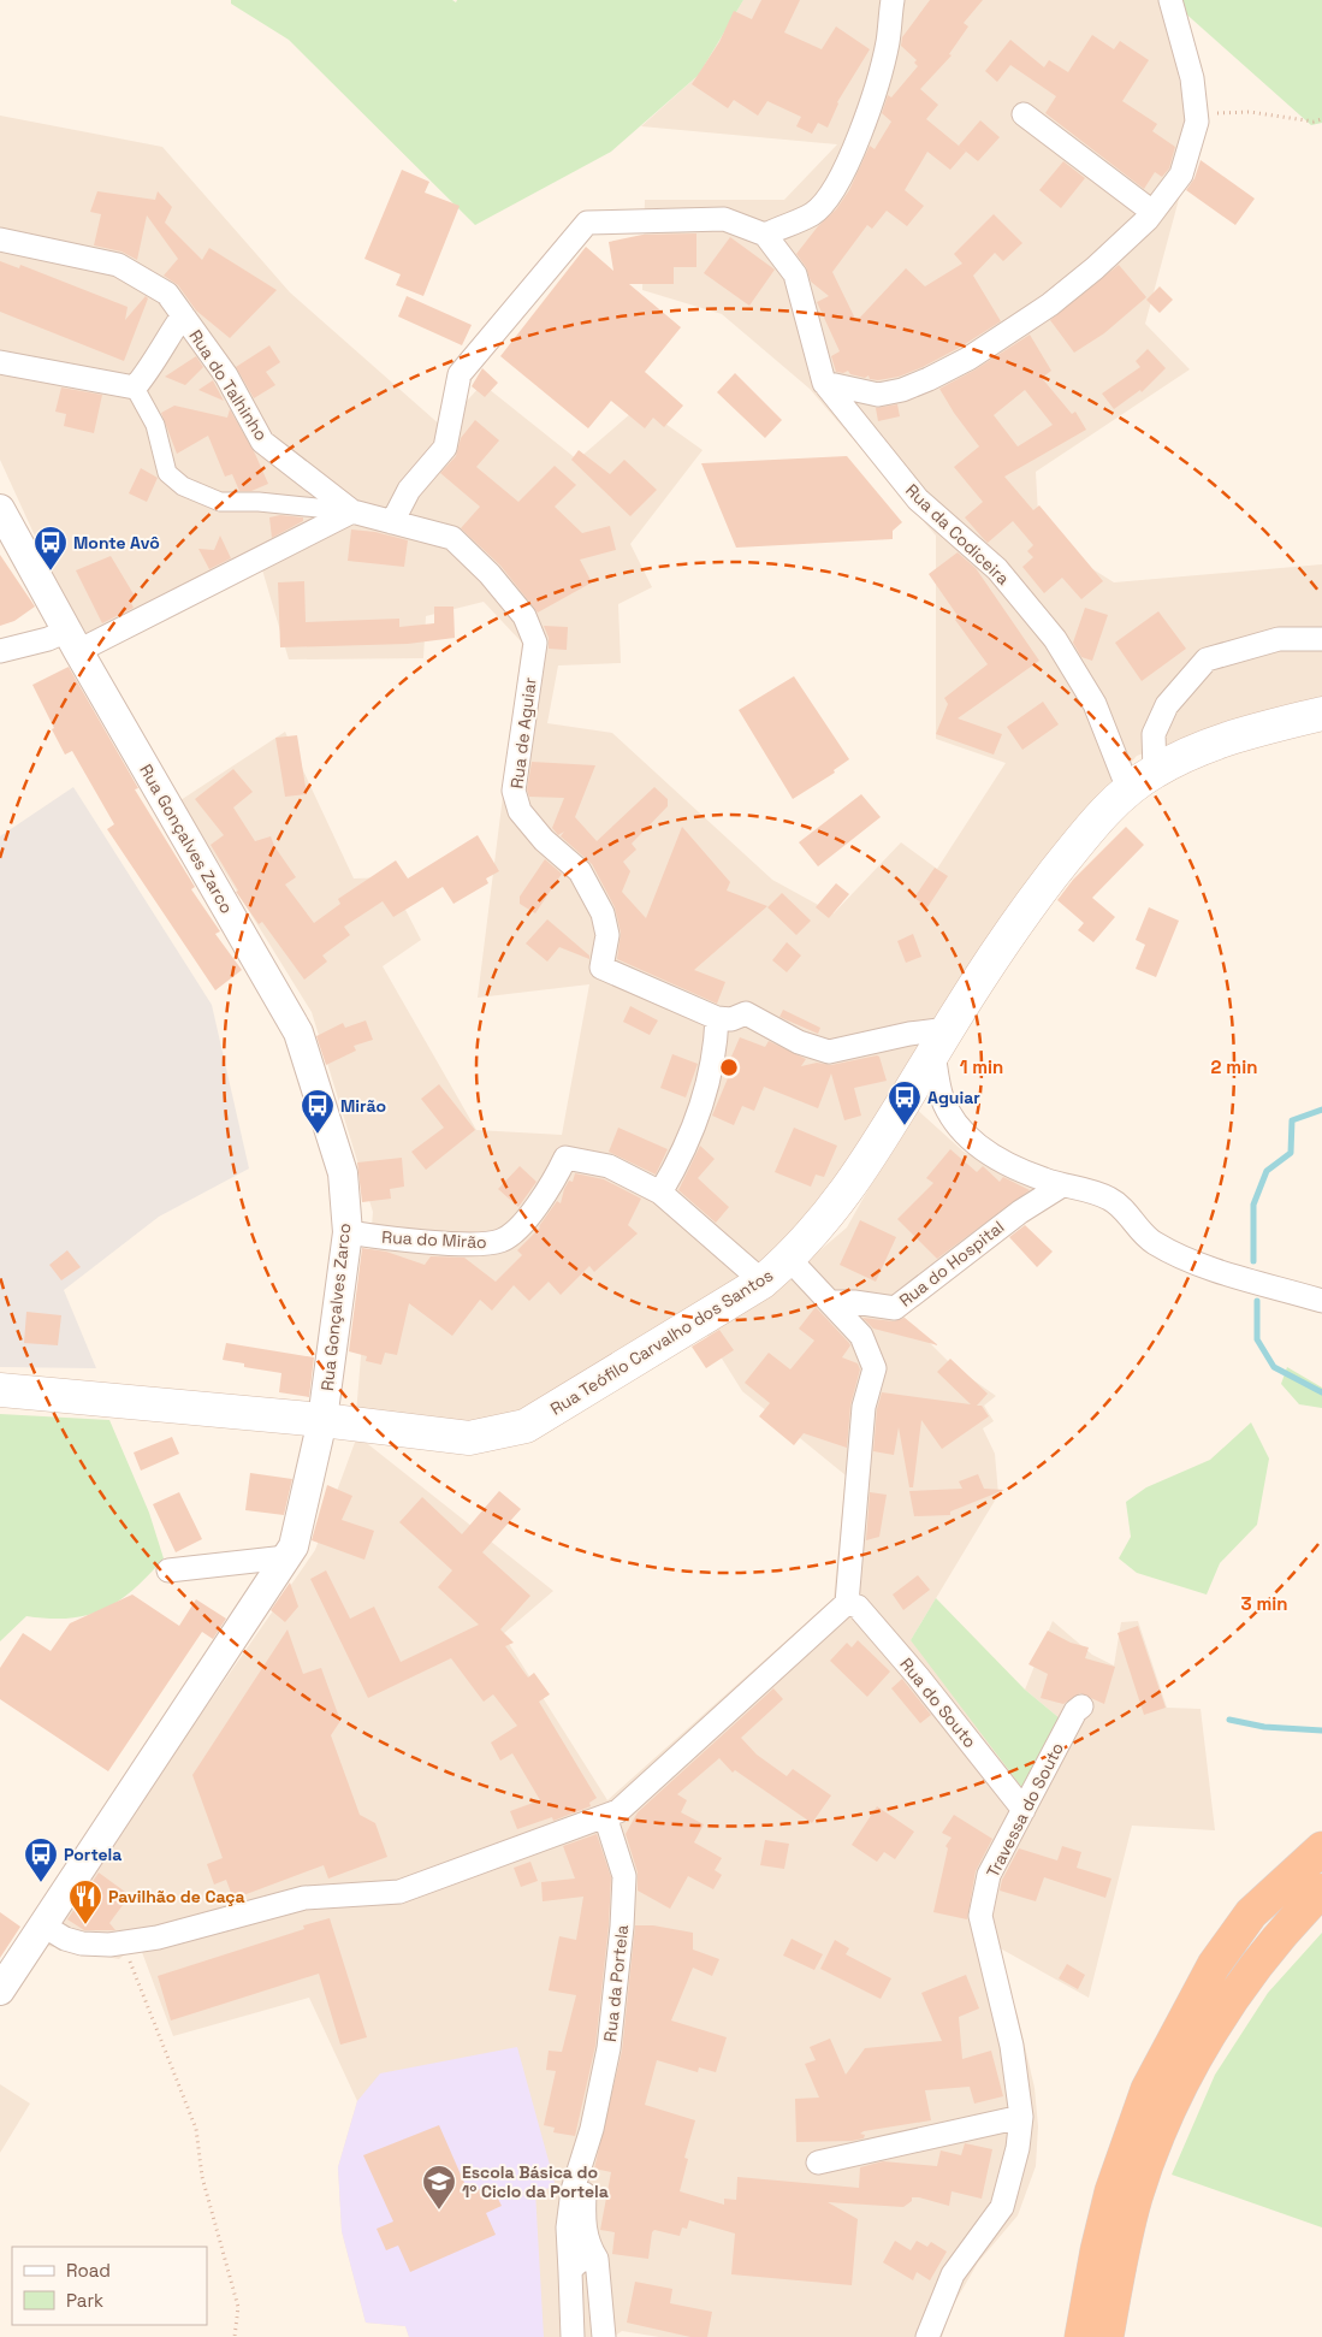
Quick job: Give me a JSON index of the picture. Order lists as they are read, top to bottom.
{
  "streets": {
    "main road": ["Rua Teófilo Carvalho dos Santos"],
    "street": [
      "Rua do Talhinho",
      "Rua da Codiceira",
      "Rua de Aguiar",
      "Rua Gonçalves Zarco",
      "Rua do Mirão",
      "Rua do Hospital",
      "Rua do Souto",
      "Travessa do Souto",
      "Rua da Portela"
    ]
  },
  "crossings": [
    ["Rua do Talhinho", "Rua de Aguiar"],
    ["Rua da Codiceira", "Rua Teófilo Carvalho dos Santos"],
    ["Rua Gonçalves Zarco", "Rua do Mirão"],
    ["Rua Gonçalves Zarco", "Rua Teófilo Carvalho dos Santos"],
    ["Rua do Mirão", "Rua Teófilo Carvalho dos Santos"],
    ["Rua do Souto", "Travessa do Souto"]
  ],
  "places": {
    "bus stop": [
      "Monte Avô",
      "Aguiar",
      "Mirão",
      "Portela"
    ],
    "restaurant": ["Pavilhão de Caça"],
    "school or university": ["Escola Básica do 1º Ciclo da Portela"]
  },
  "legend": ["Road", "Park"],
  "rings": ["1 min", "2 min", "3 min"]
}
